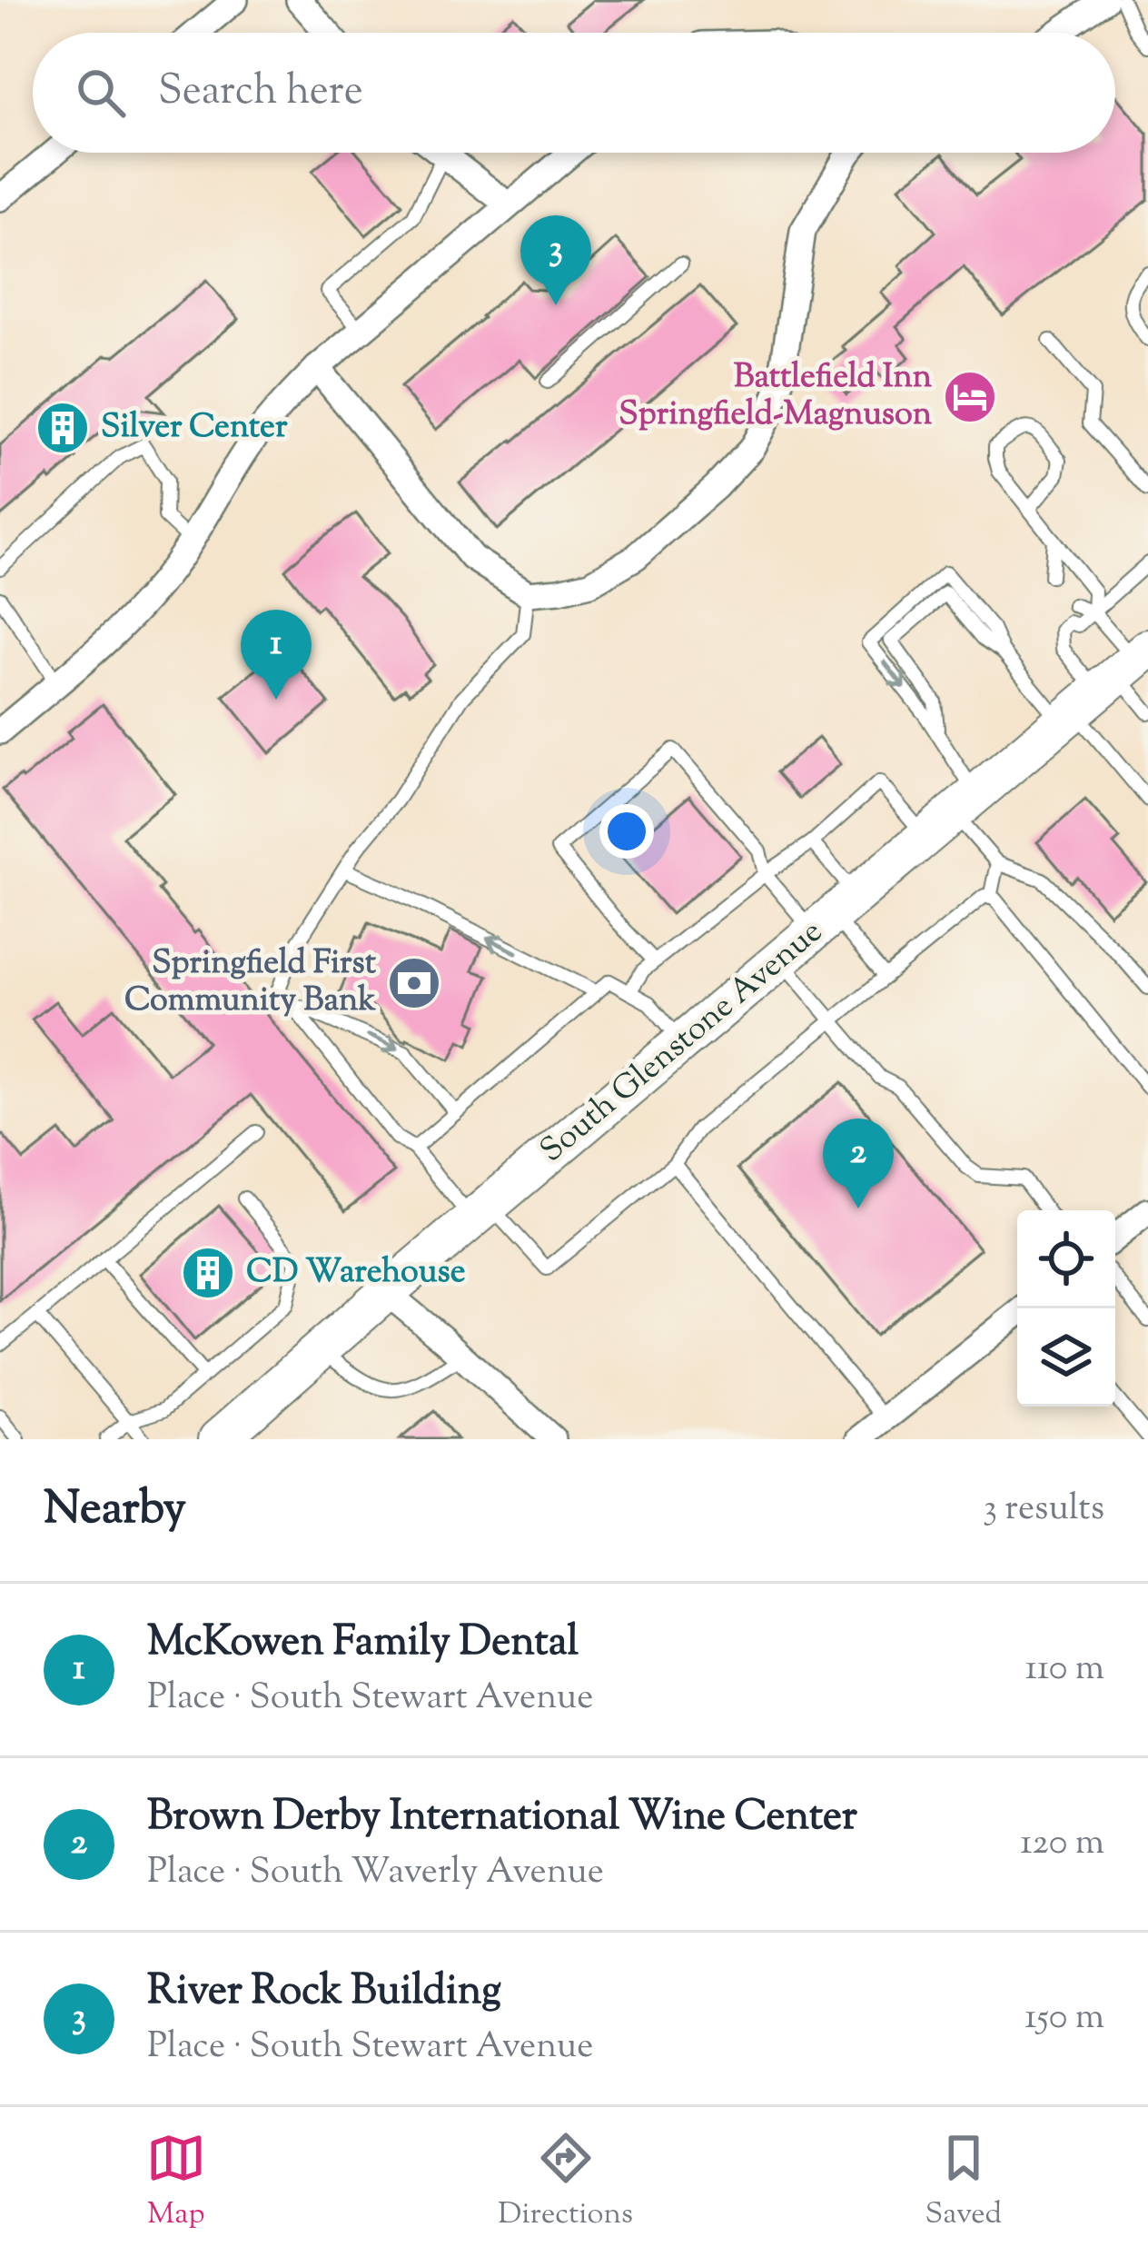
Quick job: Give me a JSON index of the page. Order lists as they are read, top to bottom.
{
  "streets": {
    "main road": ["South Glenstone Avenue"]
  },
  "places": {
    "hotel": ["Battlefield Inn Springfield-Magnuson"],
    "building": ["Silver Center", "CD Warehouse"],
    "bank": ["Springfield First Community Bank"]
  },
  "page": {
    "search": "Search here",
    "pins": ["3", "1", "2"],
    "heading": ["Nearby", "3 results"],
    "list": [
      {
        "mark": "1",
        "name": "McKowen Family Dental",
        "note": "Place · South Stewart Avenue",
        "value": "110 m"
      },
      {
        "mark": "2",
        "name": "Brown Derby International Wine Center",
        "note": "Place · South Waverly Avenue",
        "value": "120 m"
      },
      {
        "mark": "3",
        "name": "River Rock Building",
        "note": "Place · South Stewart Avenue",
        "value": "150 m"
      }
    ],
    "nav": ["Map", "Directions", "Saved"]
  }
}
